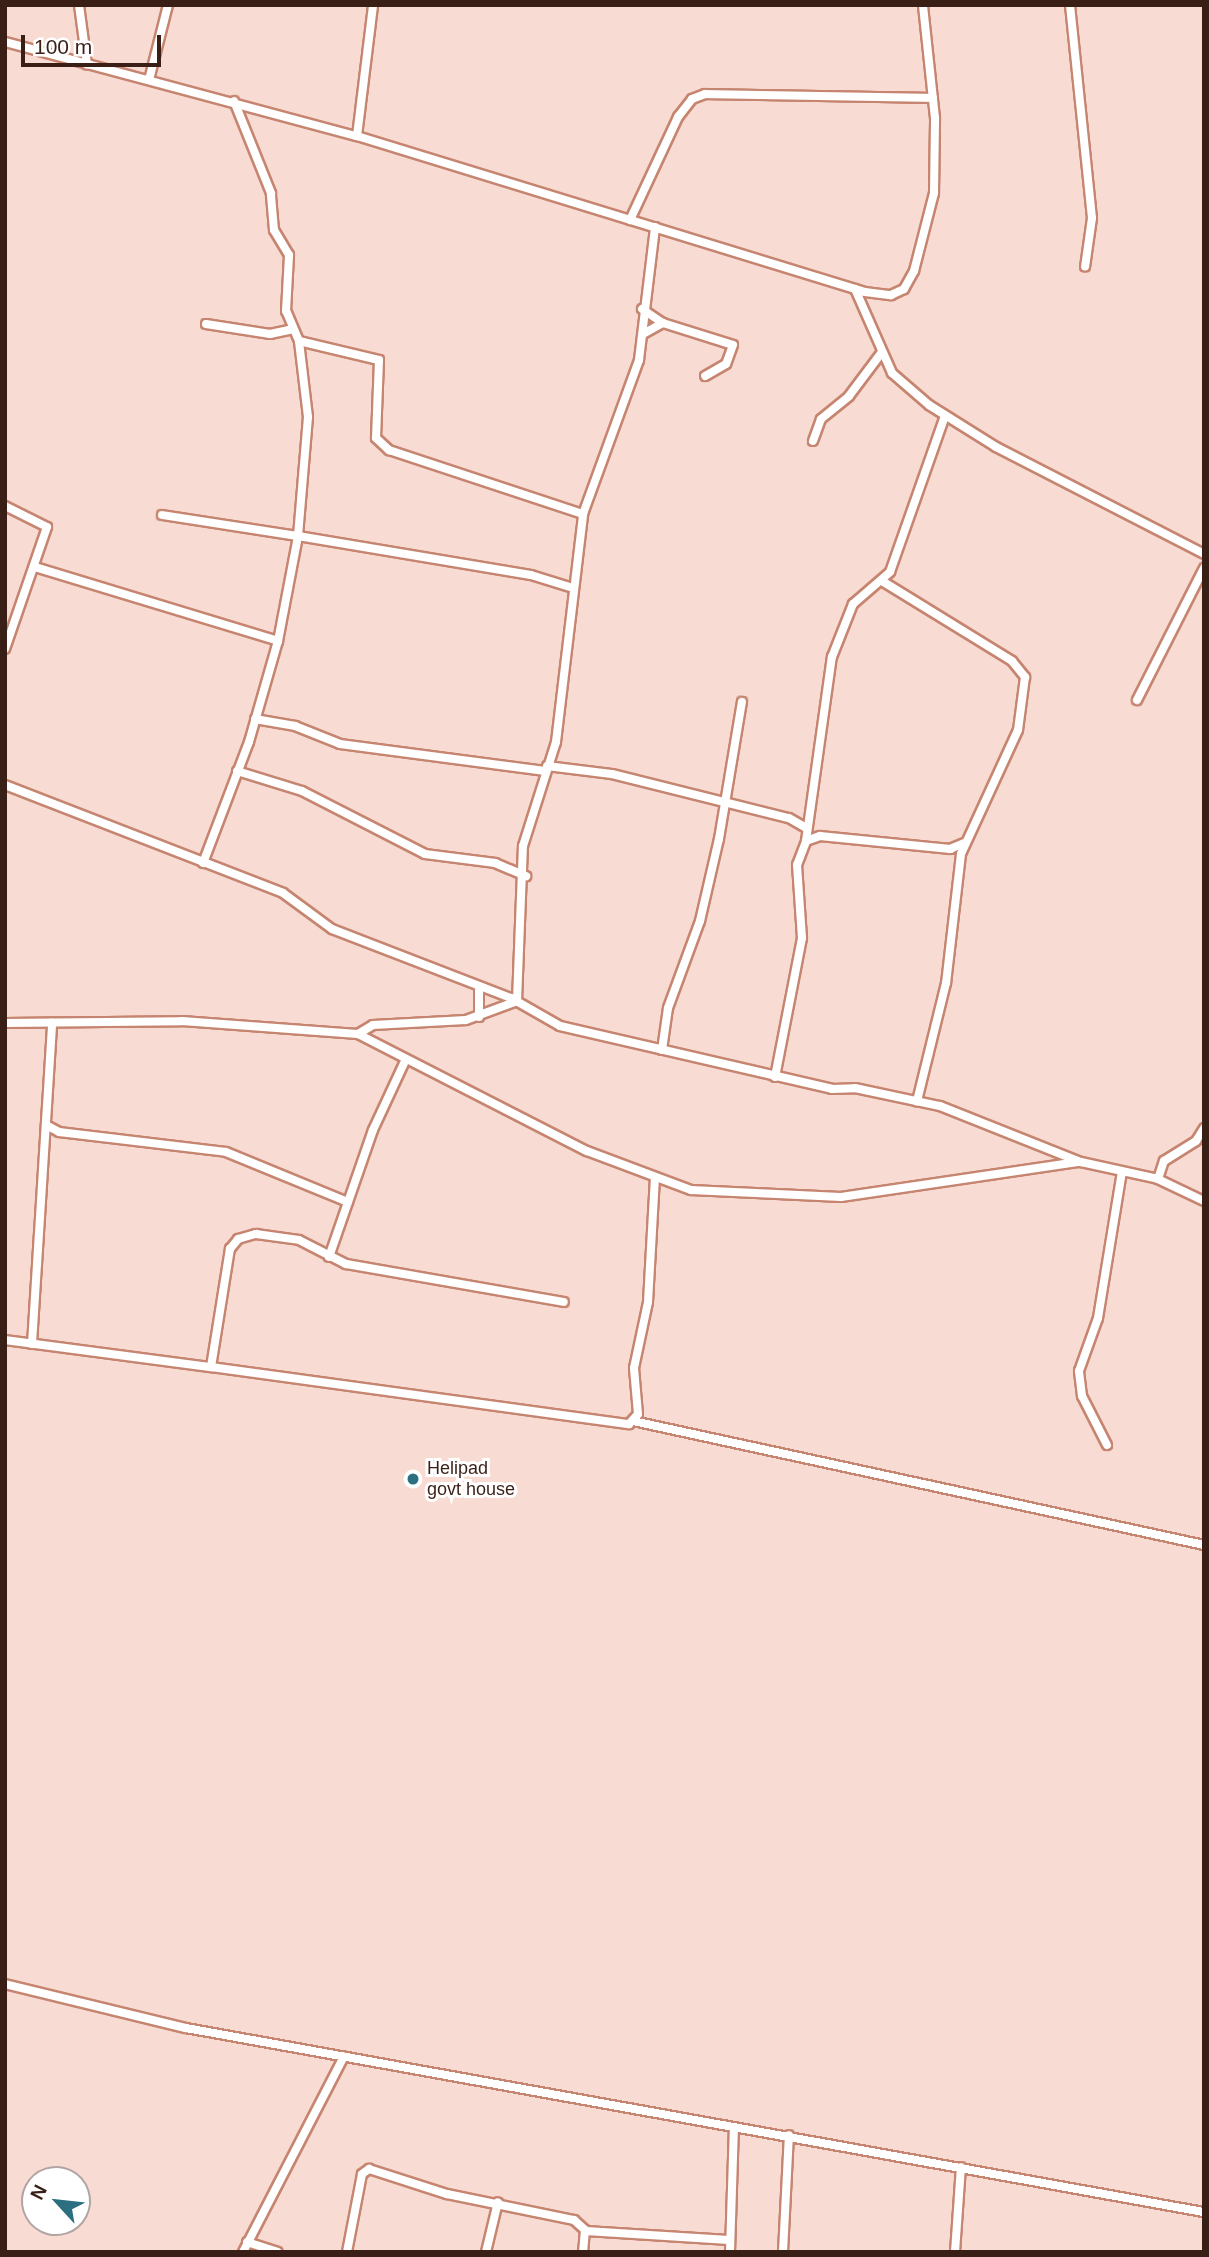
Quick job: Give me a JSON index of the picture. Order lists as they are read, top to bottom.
{
  "places": ["Helipad govt house"],
  "scale_bar": "100 m",
  "north": "top left"
}
